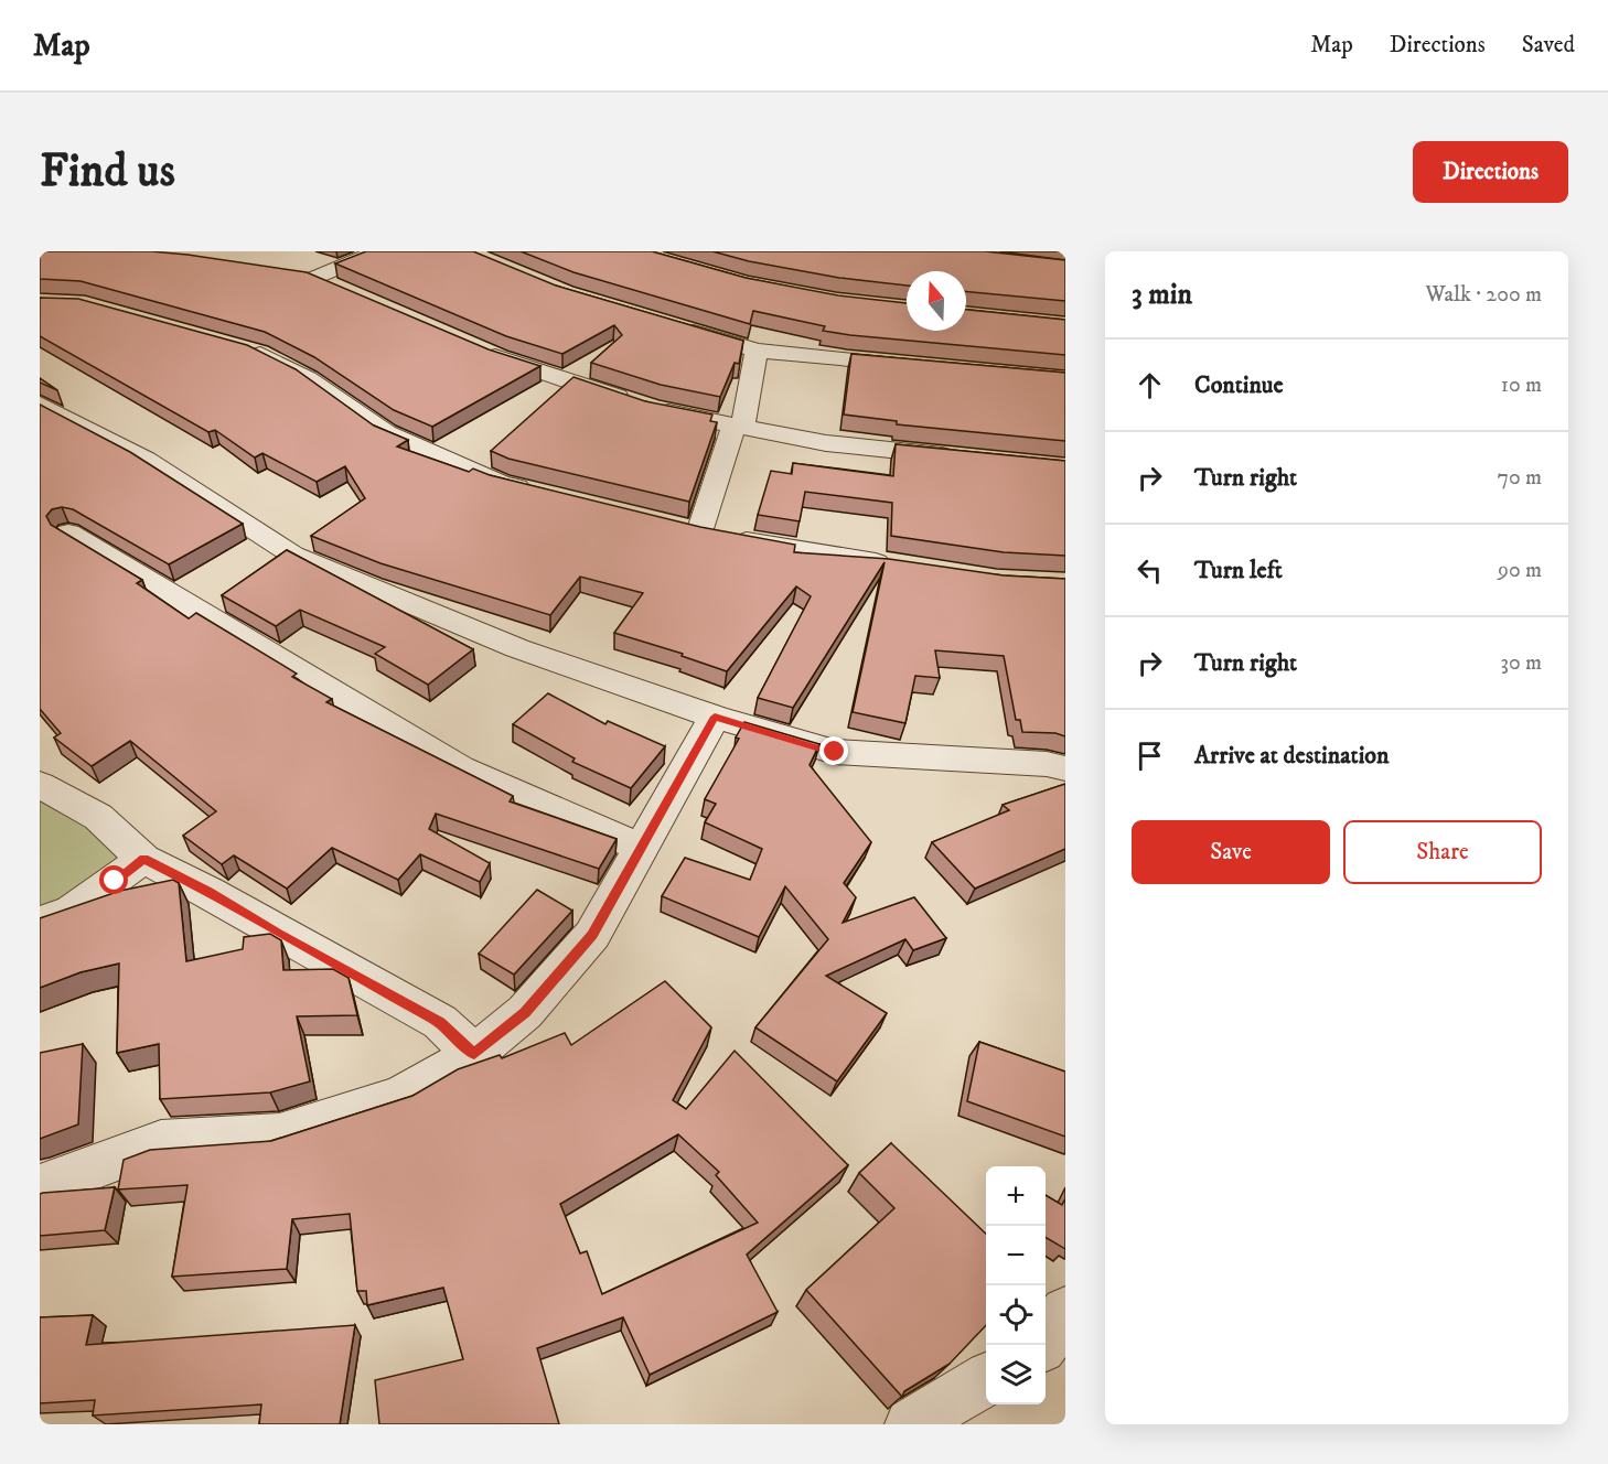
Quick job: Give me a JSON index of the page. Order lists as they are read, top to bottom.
{
  "north": "top",
  "page": {
    "header": "Map",
    "nav": ["Map", "Directions", "Saved"],
    "buttons": [
      "Directions",
      ["Save", "Share"]
    ],
    "title": "Find us",
    "heading": ["3 min", "Walk · 200 m"],
    "list": [
      ["Continue", "10 m"],
      ["Turn right", "70 m"],
      ["Turn left", "90 m"],
      ["Turn right", "30 m"],
      "Arrive at destination"
    ],
    "map_buttons": ["+", "−"]
  }
}
